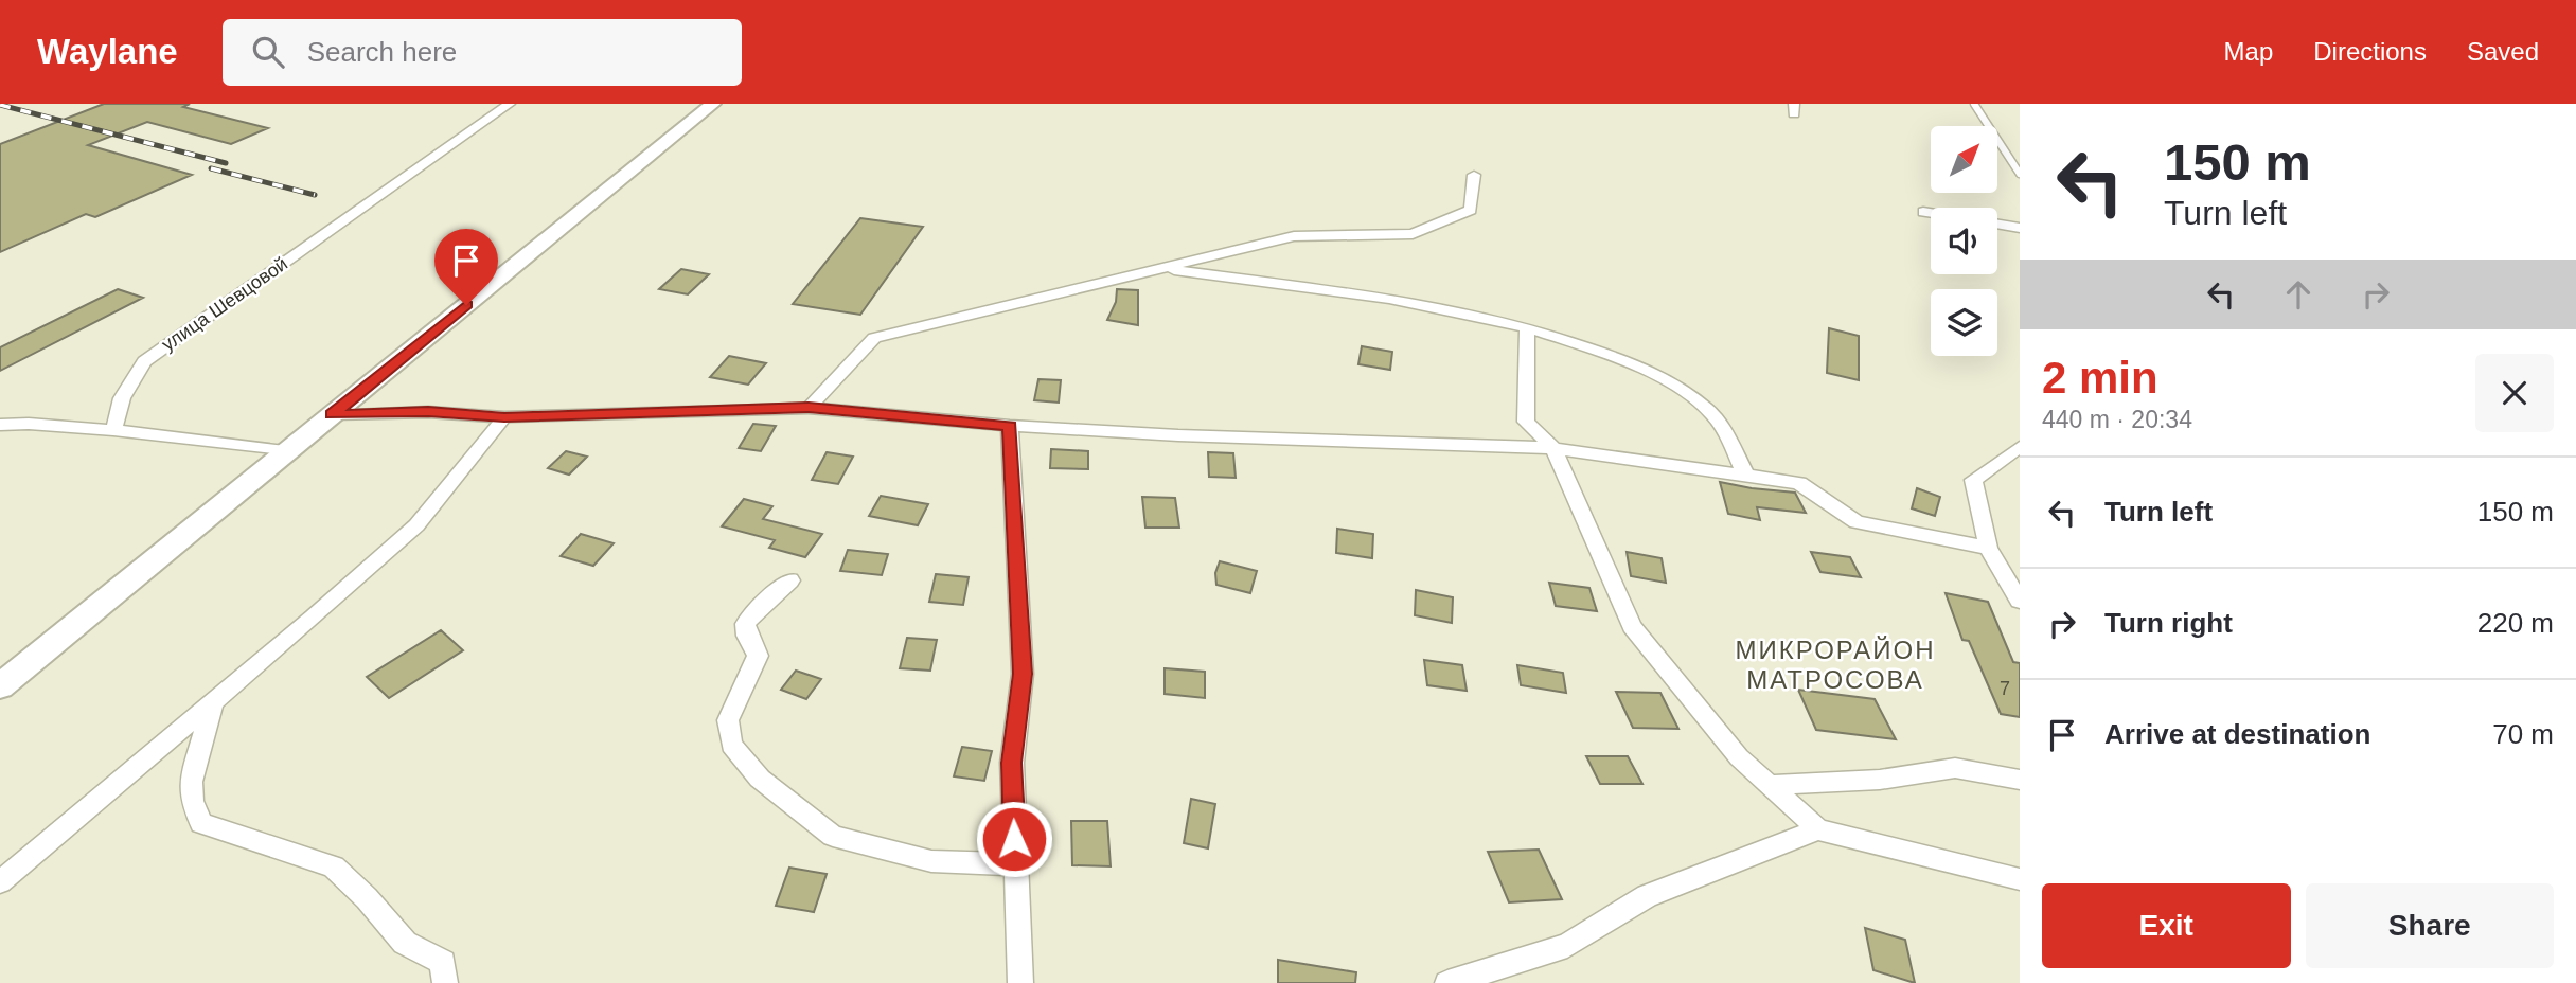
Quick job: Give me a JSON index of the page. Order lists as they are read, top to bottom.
{
  "streets": {
    "street": ["улица Шевцовой"]
  },
  "districts": ["МИКРОРАЙОН МАТРОСОВА"],
  "house_numbers": ["7"],
  "north": "top right",
  "page": {
    "header": "Waylane",
    "search": "Search here",
    "nav": ["Map", "Directions", "Saved"],
    "turn": ["150 m", "Turn left"],
    "heading": ["2 min", "440 m · 20:34"],
    "list": [
      {
        "name": "Turn left",
        "value": "150 m"
      },
      {
        "name": "Turn right",
        "value": "220 m"
      },
      {
        "name": "Arrive at destination",
        "value": "70 m"
      }
    ],
    "buttons": ["Exit", "Share"]
  }
}
